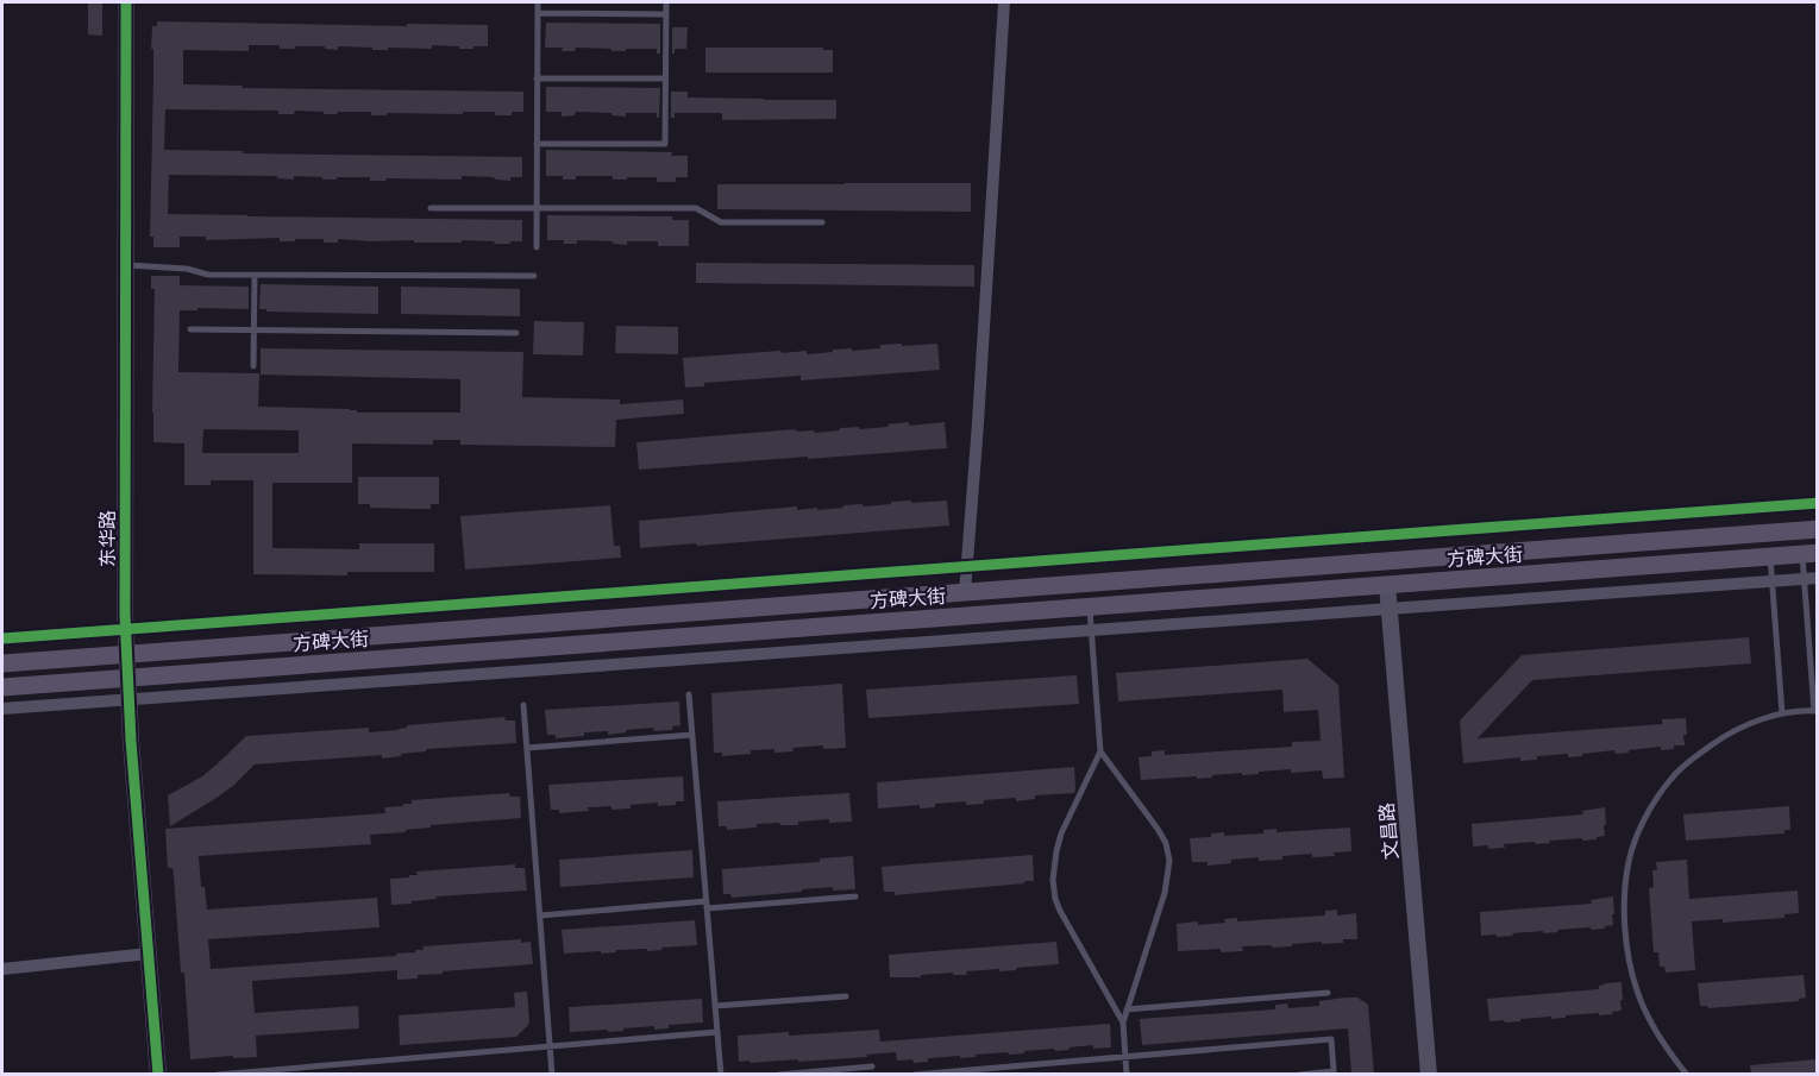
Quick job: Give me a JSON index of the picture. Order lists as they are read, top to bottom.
{
  "streets": {
    "main road": ["方碑大街"],
    "street": ["东华路", "文昌路"]
  },
  "crossings": [
    ["东华路", "方碑大街"],
    ["方碑大街", "文昌路"]
  ]
}
